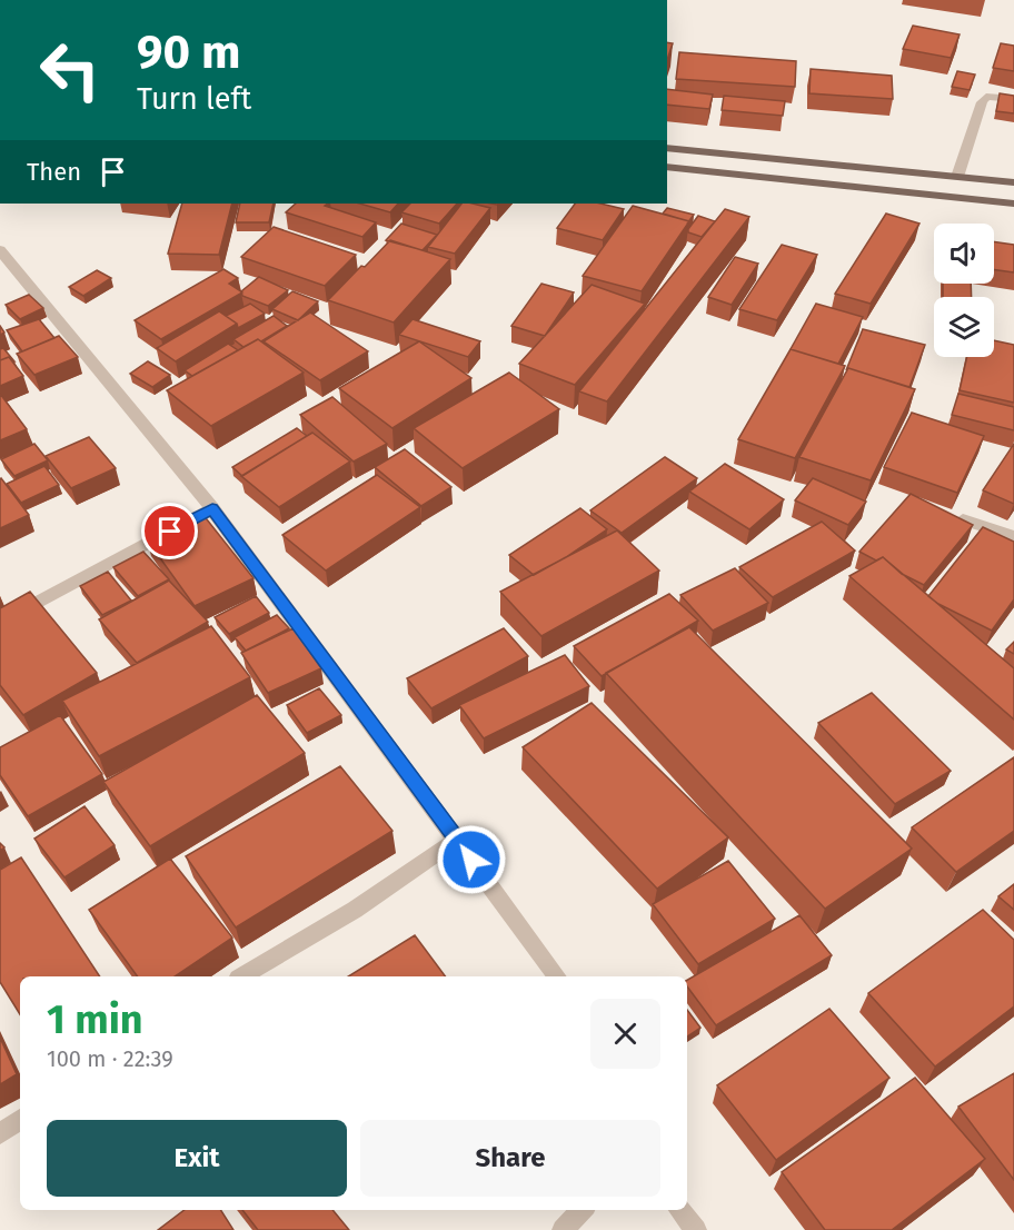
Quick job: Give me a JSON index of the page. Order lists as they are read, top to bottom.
{
  "page": {
    "turn": ["90 m", "Turn left"],
    "then": "Then",
    "heading": ["1 min", "100 m · 22:39"],
    "buttons": ["Exit", "Share"]
  }
}
